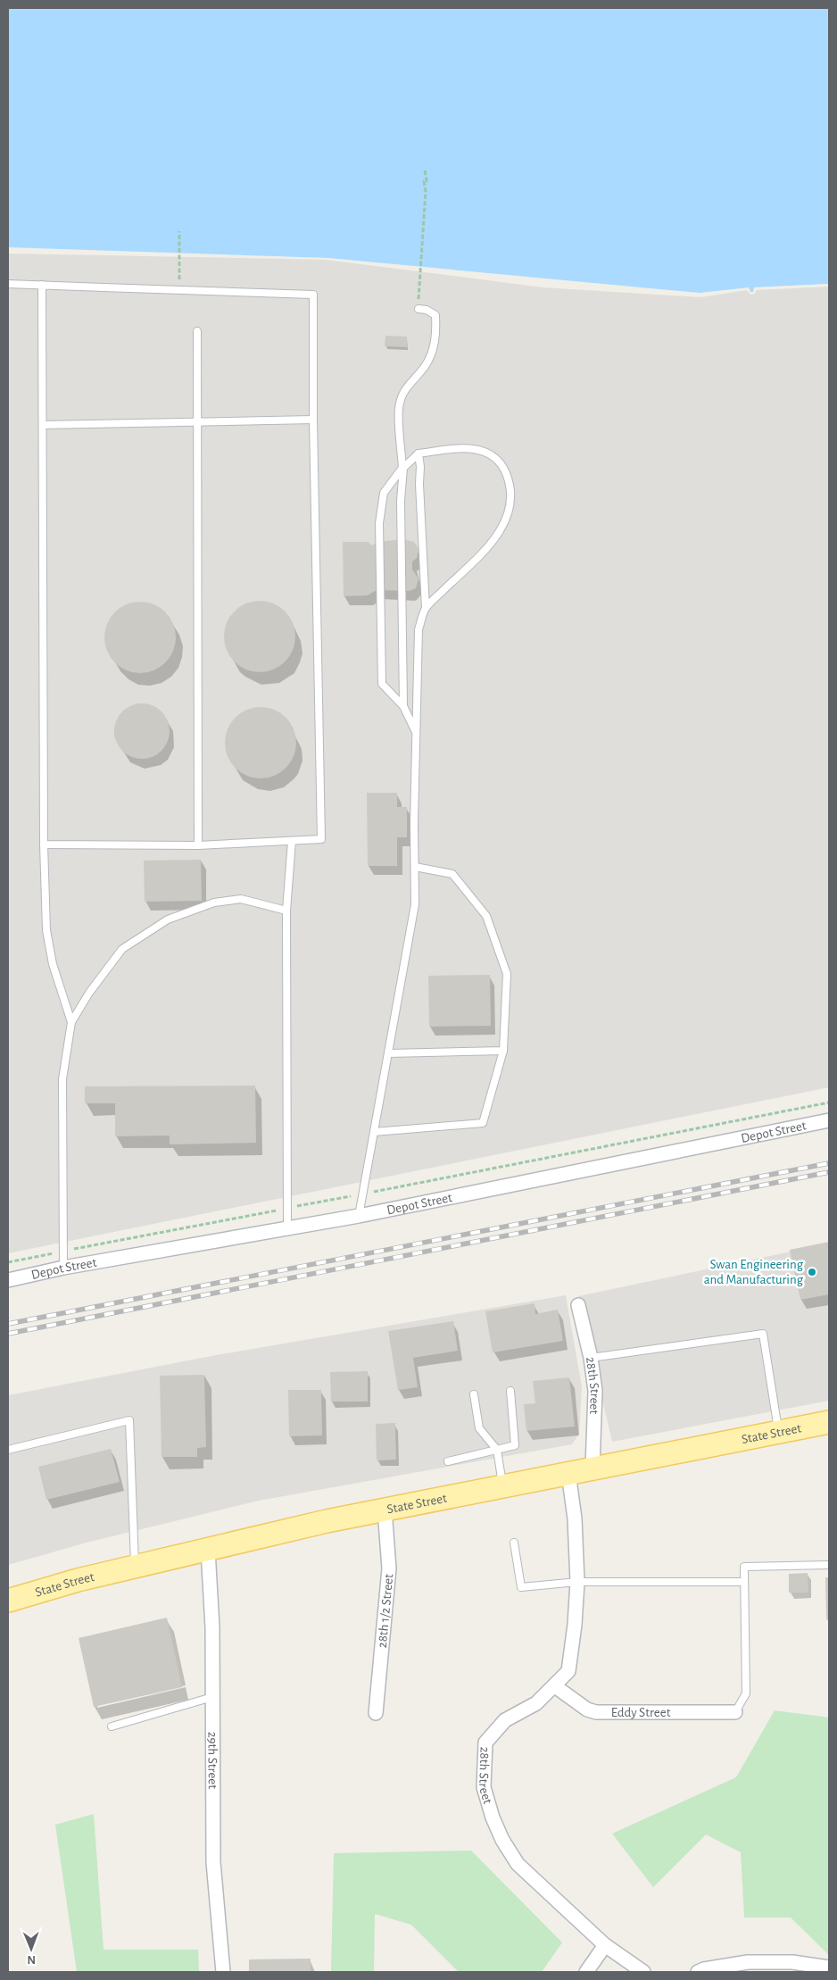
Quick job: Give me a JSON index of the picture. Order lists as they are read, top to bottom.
{
  "streets": {
    "main road": ["State Street"],
    "street": [
      "Depot Street",
      "28th Street",
      "28th 1/2 Street",
      "Eddy Street",
      "29th Street"
    ]
  },
  "crossings": [
    ["28th Street", "State Street"],
    ["28th Street", "Eddy Street"],
    ["State Street", "28th 1/2 Street"],
    ["State Street", "29th Street"]
  ],
  "places": ["Swan Engineering and Manufacturing"],
  "north": "bottom"
}
